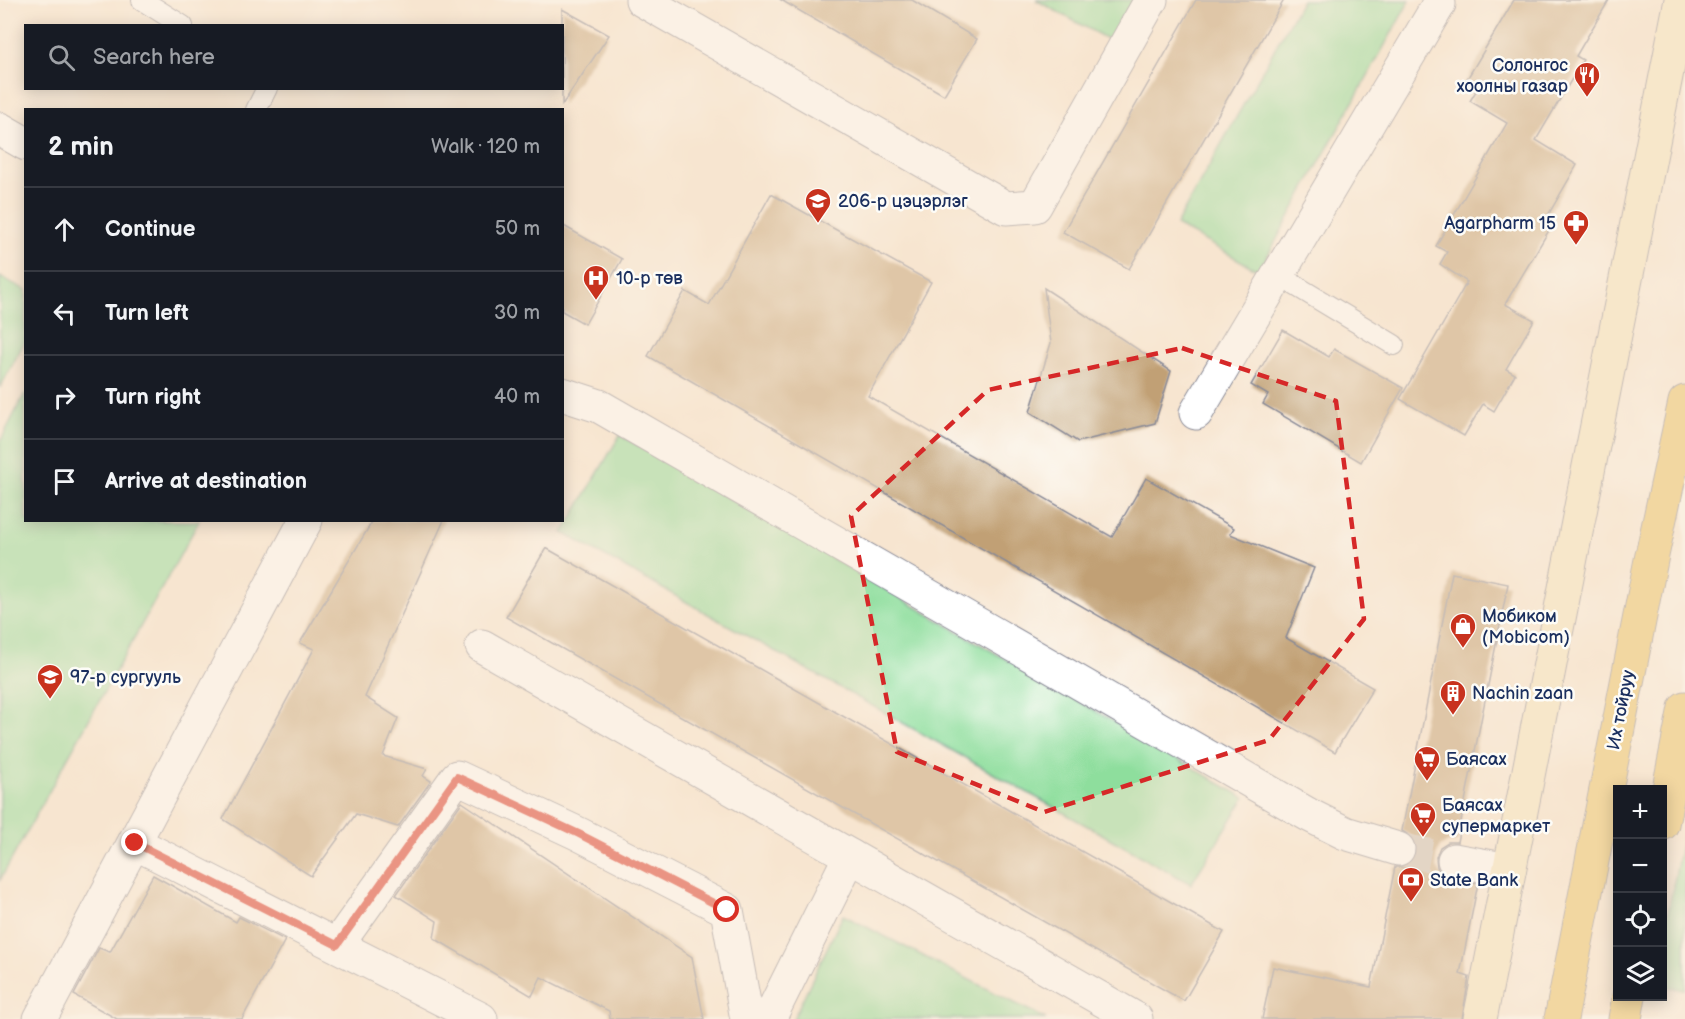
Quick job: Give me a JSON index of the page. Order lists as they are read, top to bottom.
{
  "streets": {
    "main road": ["Их тойруу"]
  },
  "places": {
    "restaurant": ["Солонгос хоолны газар"],
    "school or university": ["206-р цэцэрлэг", "97-р сургууль"],
    "pharmacy": ["Agarpharm 15"],
    "hospital": ["10-р төв"],
    "shop": ["Мобиком (Mobicom)"],
    "building": ["Nachin zaan"],
    "supermarket": ["Баясах", "Баясах супермаркет"],
    "bank": ["State Bank"]
  },
  "page": {
    "search": "Search here",
    "heading": ["2 min", "Walk · 120 m"],
    "list": [
      ["Continue", "50 m"],
      ["Turn left", "30 m"],
      ["Turn right", "40 m"],
      "Arrive at destination"
    ],
    "map_buttons": ["+", "−"]
  }
}
